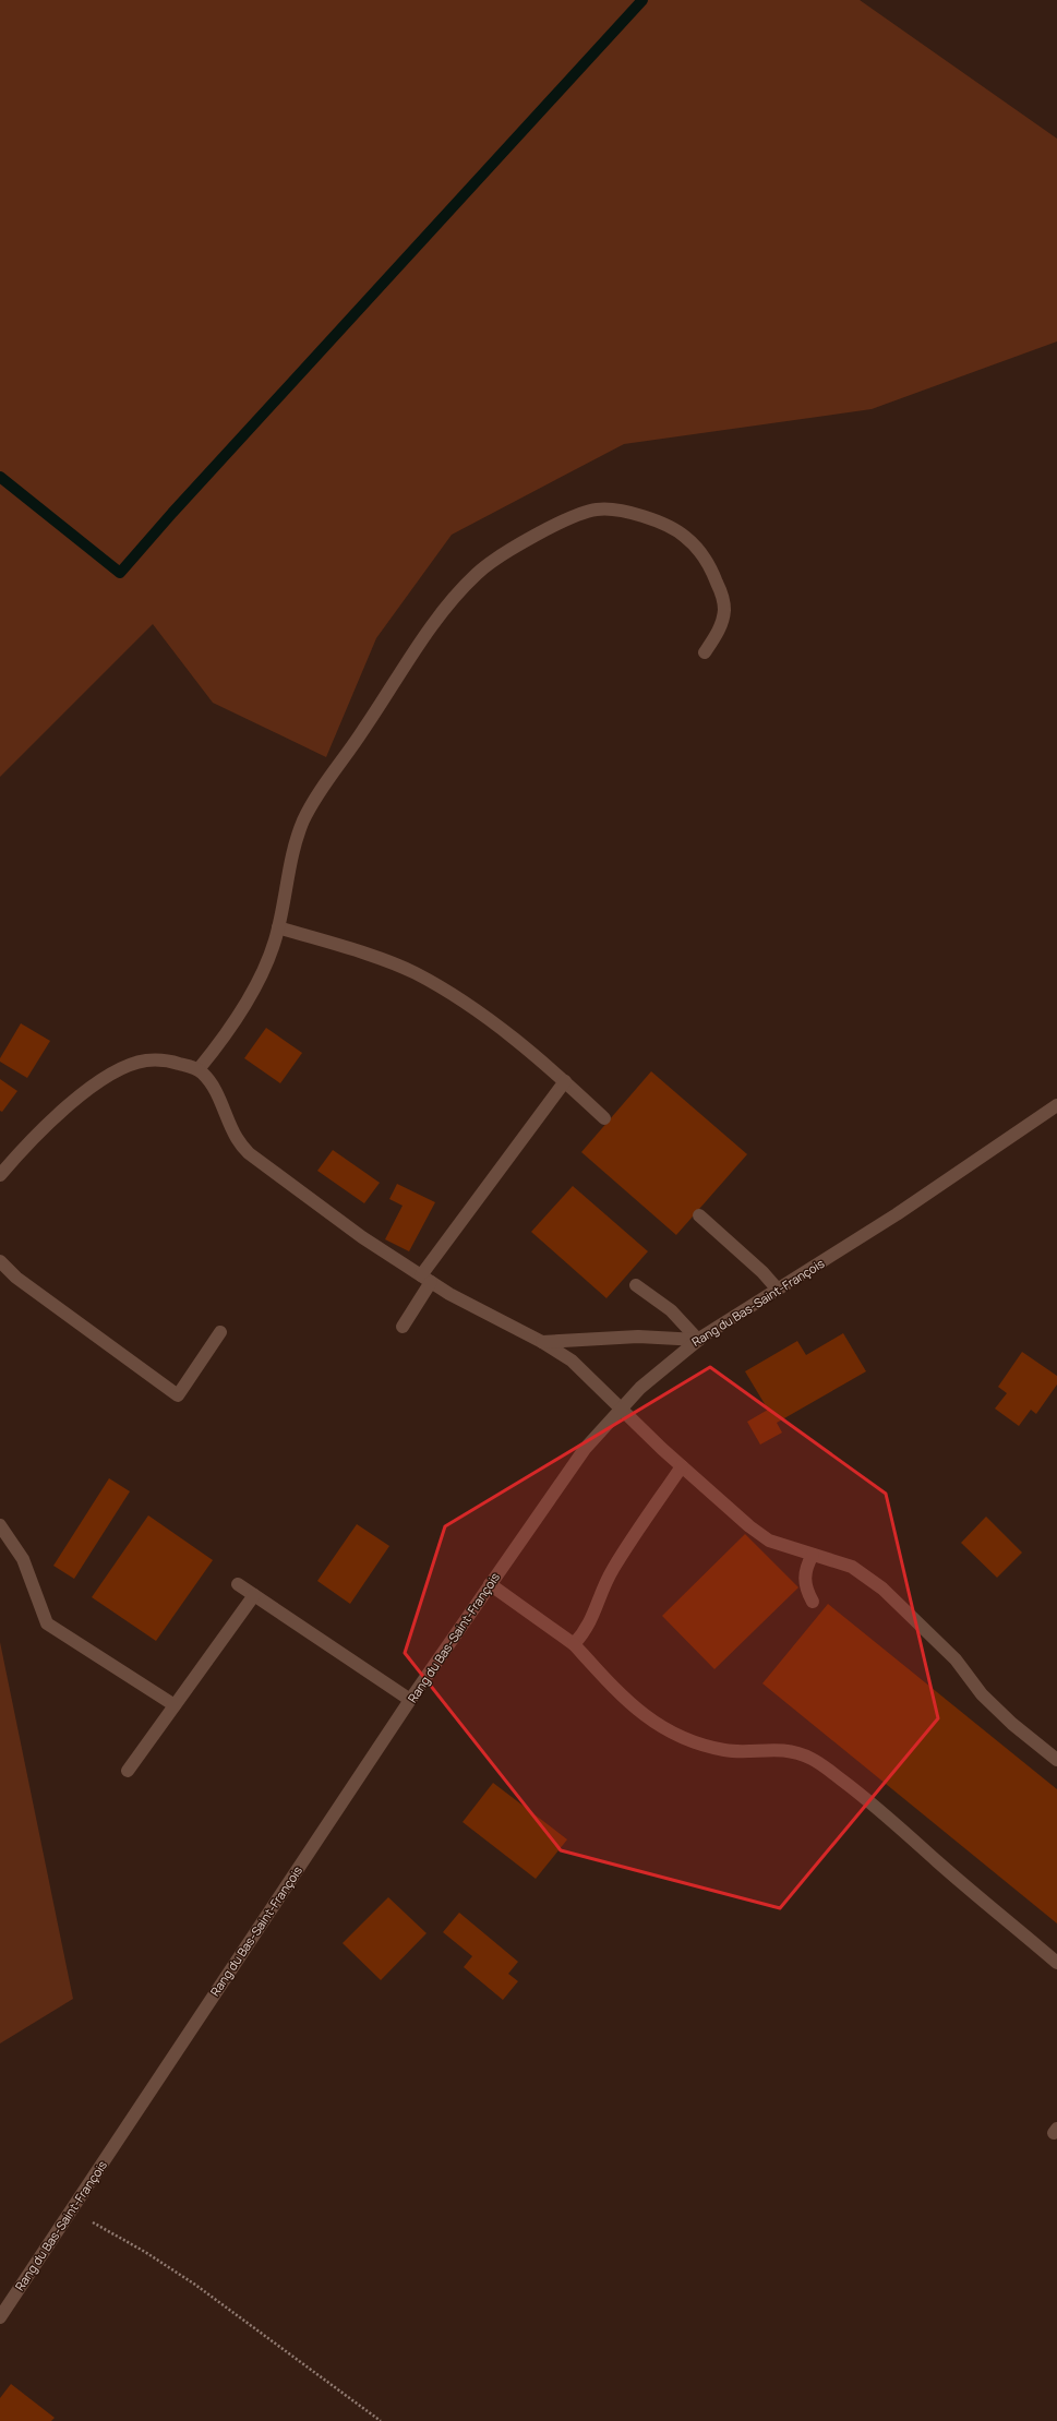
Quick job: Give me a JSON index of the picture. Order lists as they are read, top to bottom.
{
  "streets": {
    "street": ["Rang du Bas-Saint-François"]
  }
}
